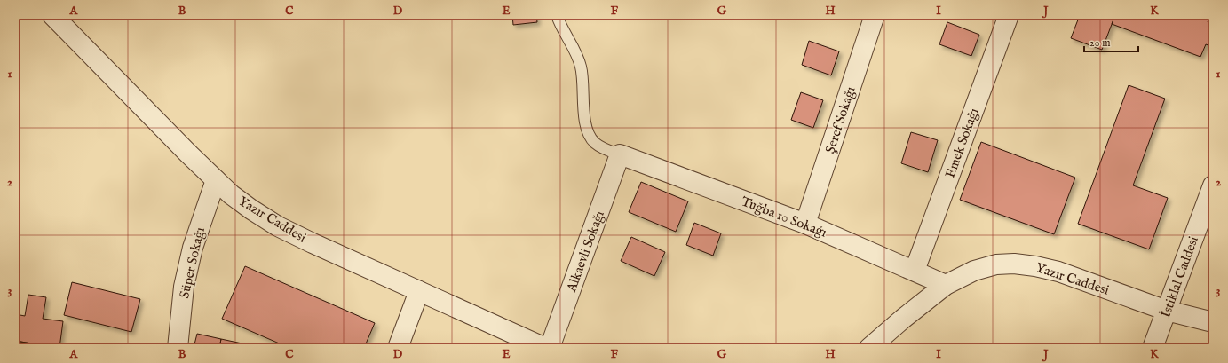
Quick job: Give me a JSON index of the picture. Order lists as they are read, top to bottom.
{
  "streets": {
    "street": [
      "Şeref Sokağı",
      "Emek Sokağı",
      "Tuğba 10 Sokağı",
      "Yazır Caddesi",
      "Alkaevli Sokağı",
      "Süper Sokağı",
      "İstiklal Caddesi"
    ]
  },
  "crossings": [
    ["Şeref Sokağı", "Tuğba 10 Sokağı"],
    ["Emek Sokağı", "Tuğba 10 Sokağı"],
    ["Tuğba 10 Sokağı", "Yazır Caddesi"],
    ["Tuğba 10 Sokağı", "Alkaevli Sokağı"],
    ["Yazır Caddesi", "Süper Sokağı"],
    ["Yazır Caddesi", "İstiklal Caddesi"]
  ],
  "scale_bar": "20 m",
  "grid": {
    "columns": [
      "A",
      "B",
      "C",
      "D",
      "E",
      "F",
      "G",
      "H",
      "I",
      "J",
      "K"
    ],
    "rows": ["1", "2", "3"]
  }
}
